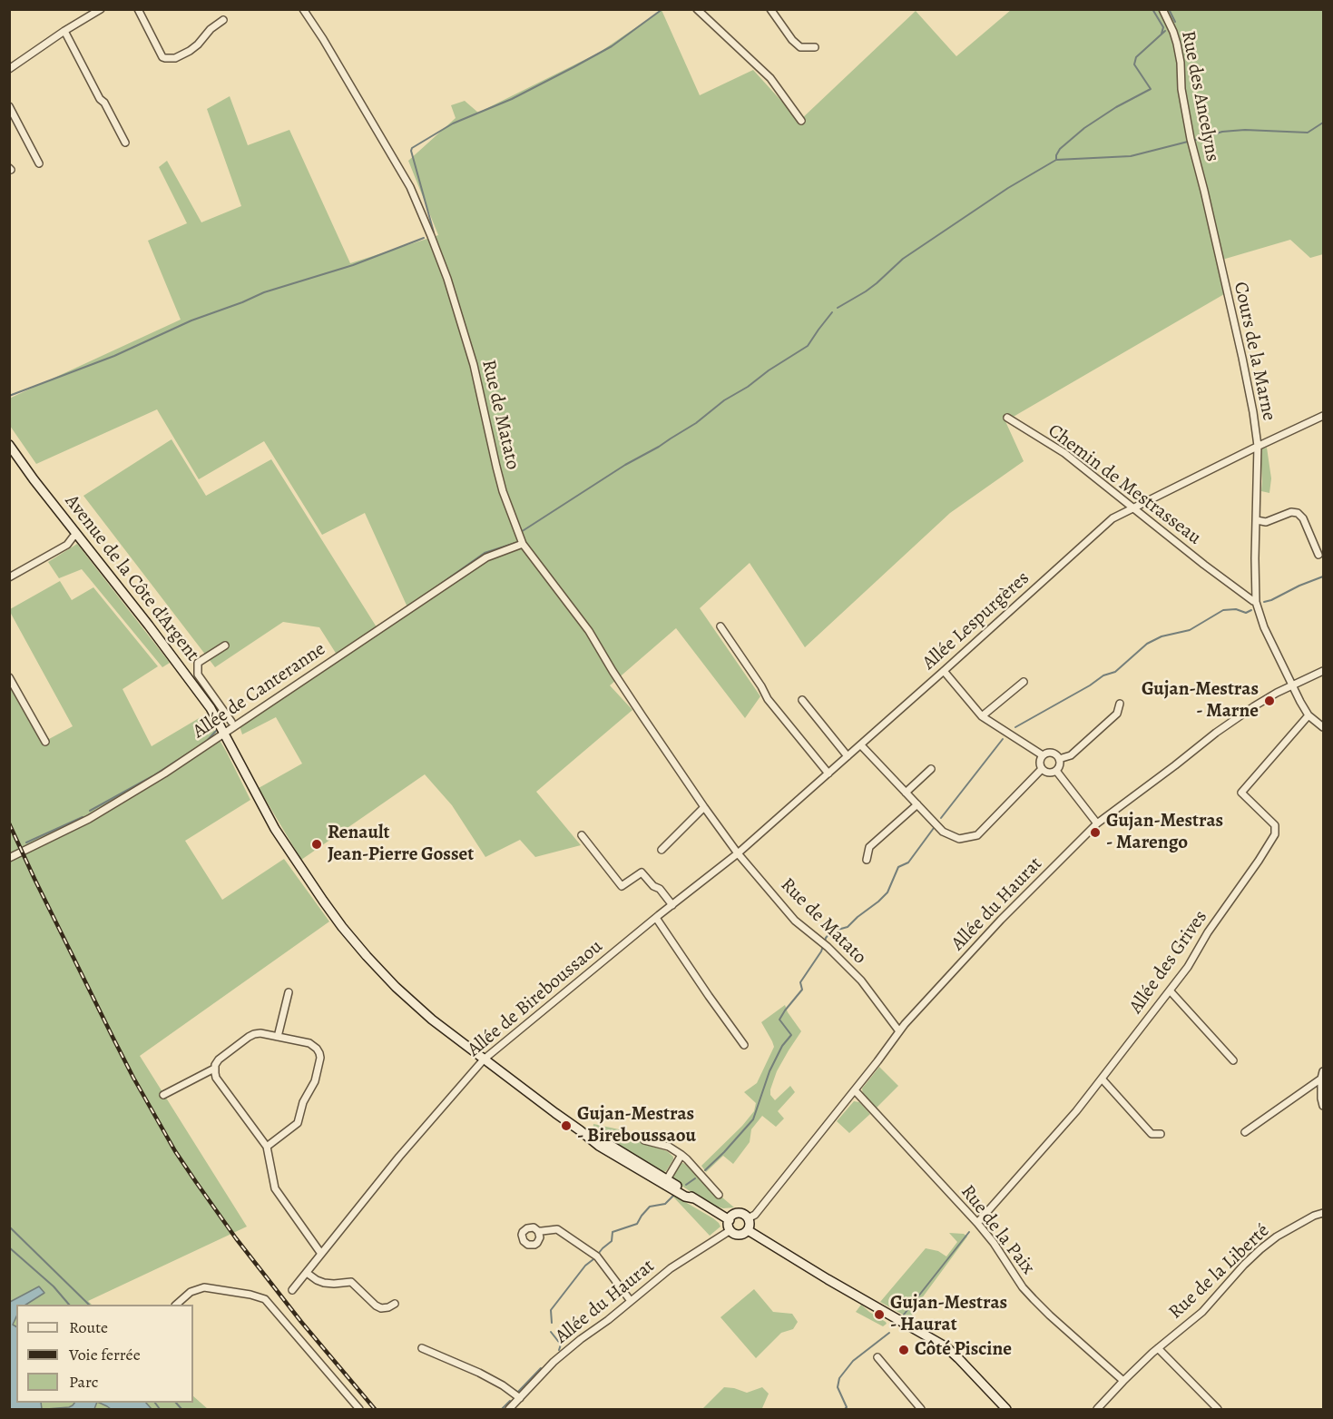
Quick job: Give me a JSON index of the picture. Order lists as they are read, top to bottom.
{
  "streets": {
    "main road": ["Avenue de la Côte d'Argent"],
    "street": [
      "Rue des Ancelyns",
      "Cours de la Marne",
      "Rue de Matato",
      "Chemin de Mestrasseau",
      "Allée Lespurgères",
      "Allée de Canteranne",
      "Allée du Haurat",
      "Allée des Grives",
      "Allée de Bireboussaou",
      "Rue de la Paix",
      "Rue de la Liberté"
    ]
  },
  "crossings": [
    ["Rue des Ancelyns", "Cours de la Marne"],
    ["Cours de la Marne", "Chemin de Mestrasseau"],
    ["Cours de la Marne", "Allée Lespurgères"],
    ["Cours de la Marne", "Allée du Haurat"],
    ["Cours de la Marne", "Allée des Grives"],
    ["Rue de Matato", "Allée Lespurgères"],
    ["Rue de Matato", "Allée de Canteranne"],
    ["Rue de Matato", "Allée du Haurat"],
    ["Rue de Matato", "Allée de Bireboussaou"],
    ["Chemin de Mestrasseau", "Allée Lespurgères"],
    ["Avenue de la Côte d'Argent", "Allée de Canteranne"],
    ["Avenue de la Côte d'Argent", "Allée du Haurat"],
    ["Avenue de la Côte d'Argent", "Allée de Bireboussaou"],
    ["Allée Lespurgères", "Allée de Bireboussaou"],
    ["Allée du Haurat", "Rue de la Paix"],
    ["Allée des Grives", "Rue de la Paix"],
    ["Rue de la Paix", "Rue de la Liberté"]
  ],
  "places": [
    "Gujan-Mestras - Marne",
    "Gujan-Mestras - Marengo",
    "Renault Jean-Pierre Gosset",
    "Gujan-Mestras - Bireboussaou",
    "Gujan-Mestras - Haurat",
    "Côté Piscine"
  ],
  "legend": ["Route", "Voie ferrée", "Parc"]
}
